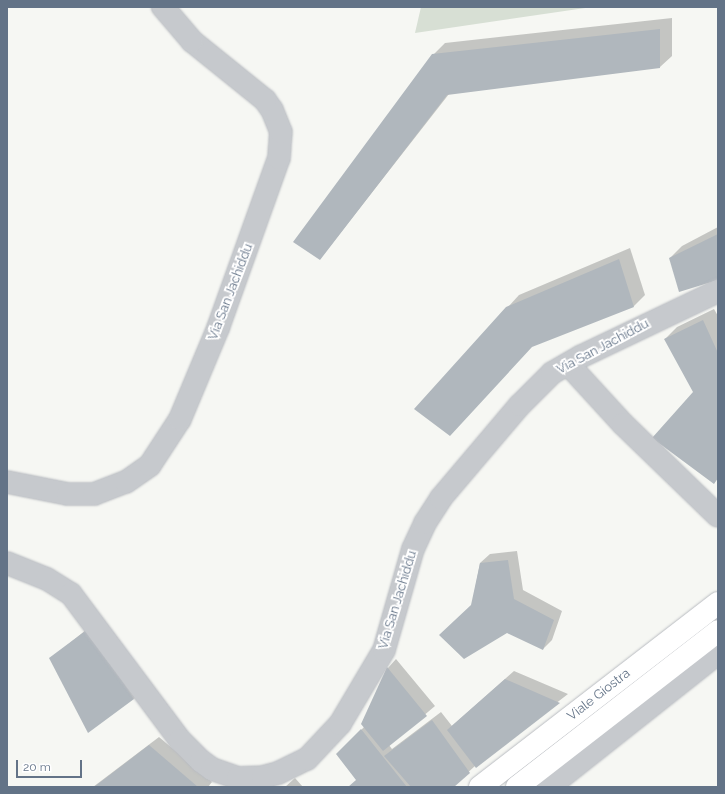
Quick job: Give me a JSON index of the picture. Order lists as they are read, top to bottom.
{
  "streets": {
    "main road": ["Viale Giostra"],
    "street": ["Via San Jachiddu"]
  },
  "scale_bar": "20 m"
}
